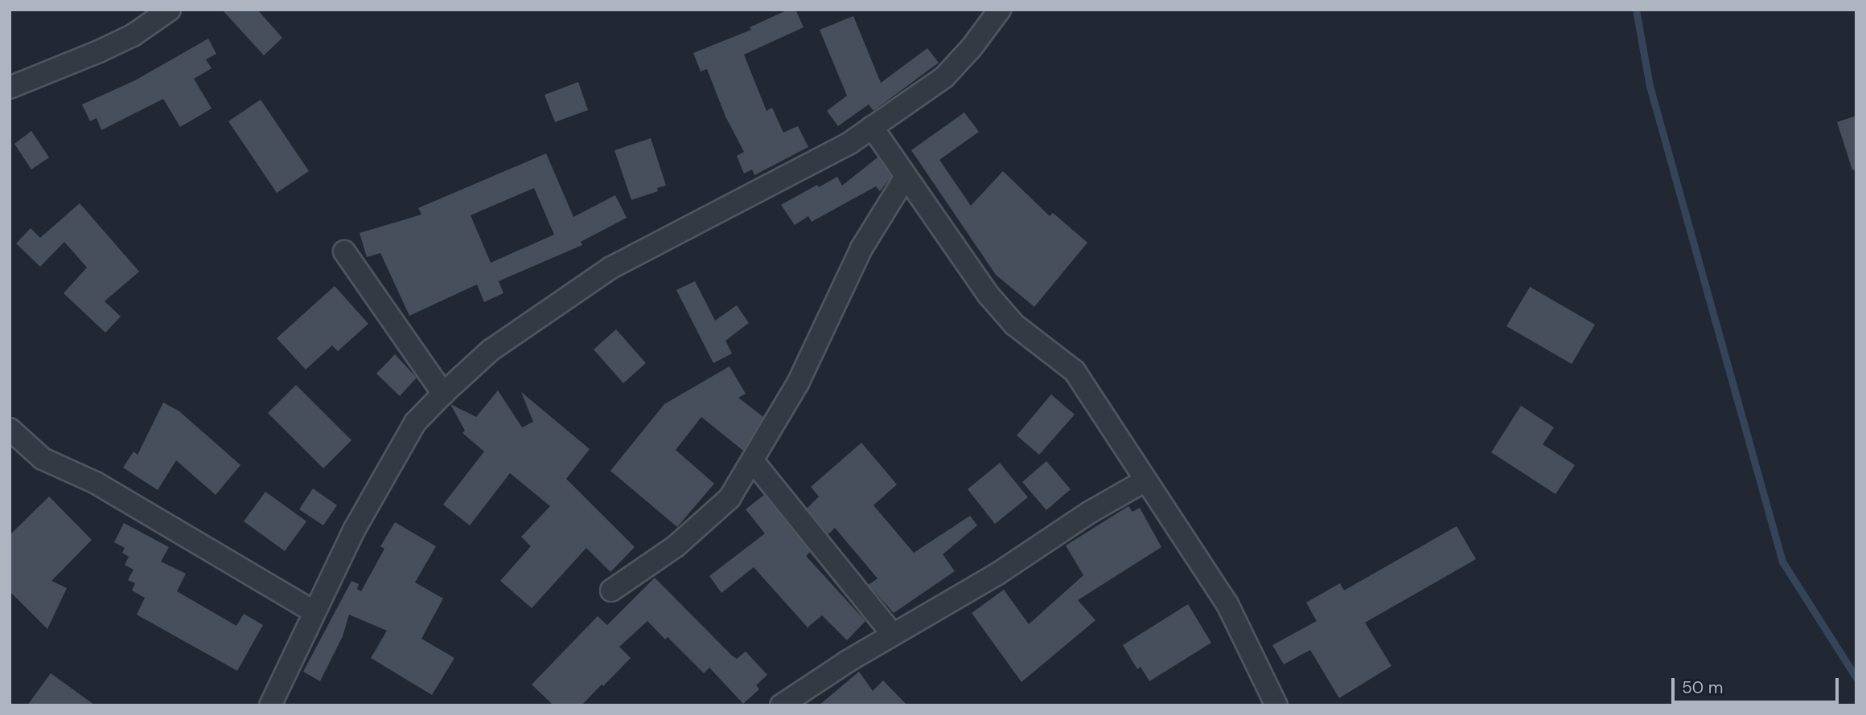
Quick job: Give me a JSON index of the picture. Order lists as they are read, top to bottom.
{
  "scale_bar": "50 m"
}
